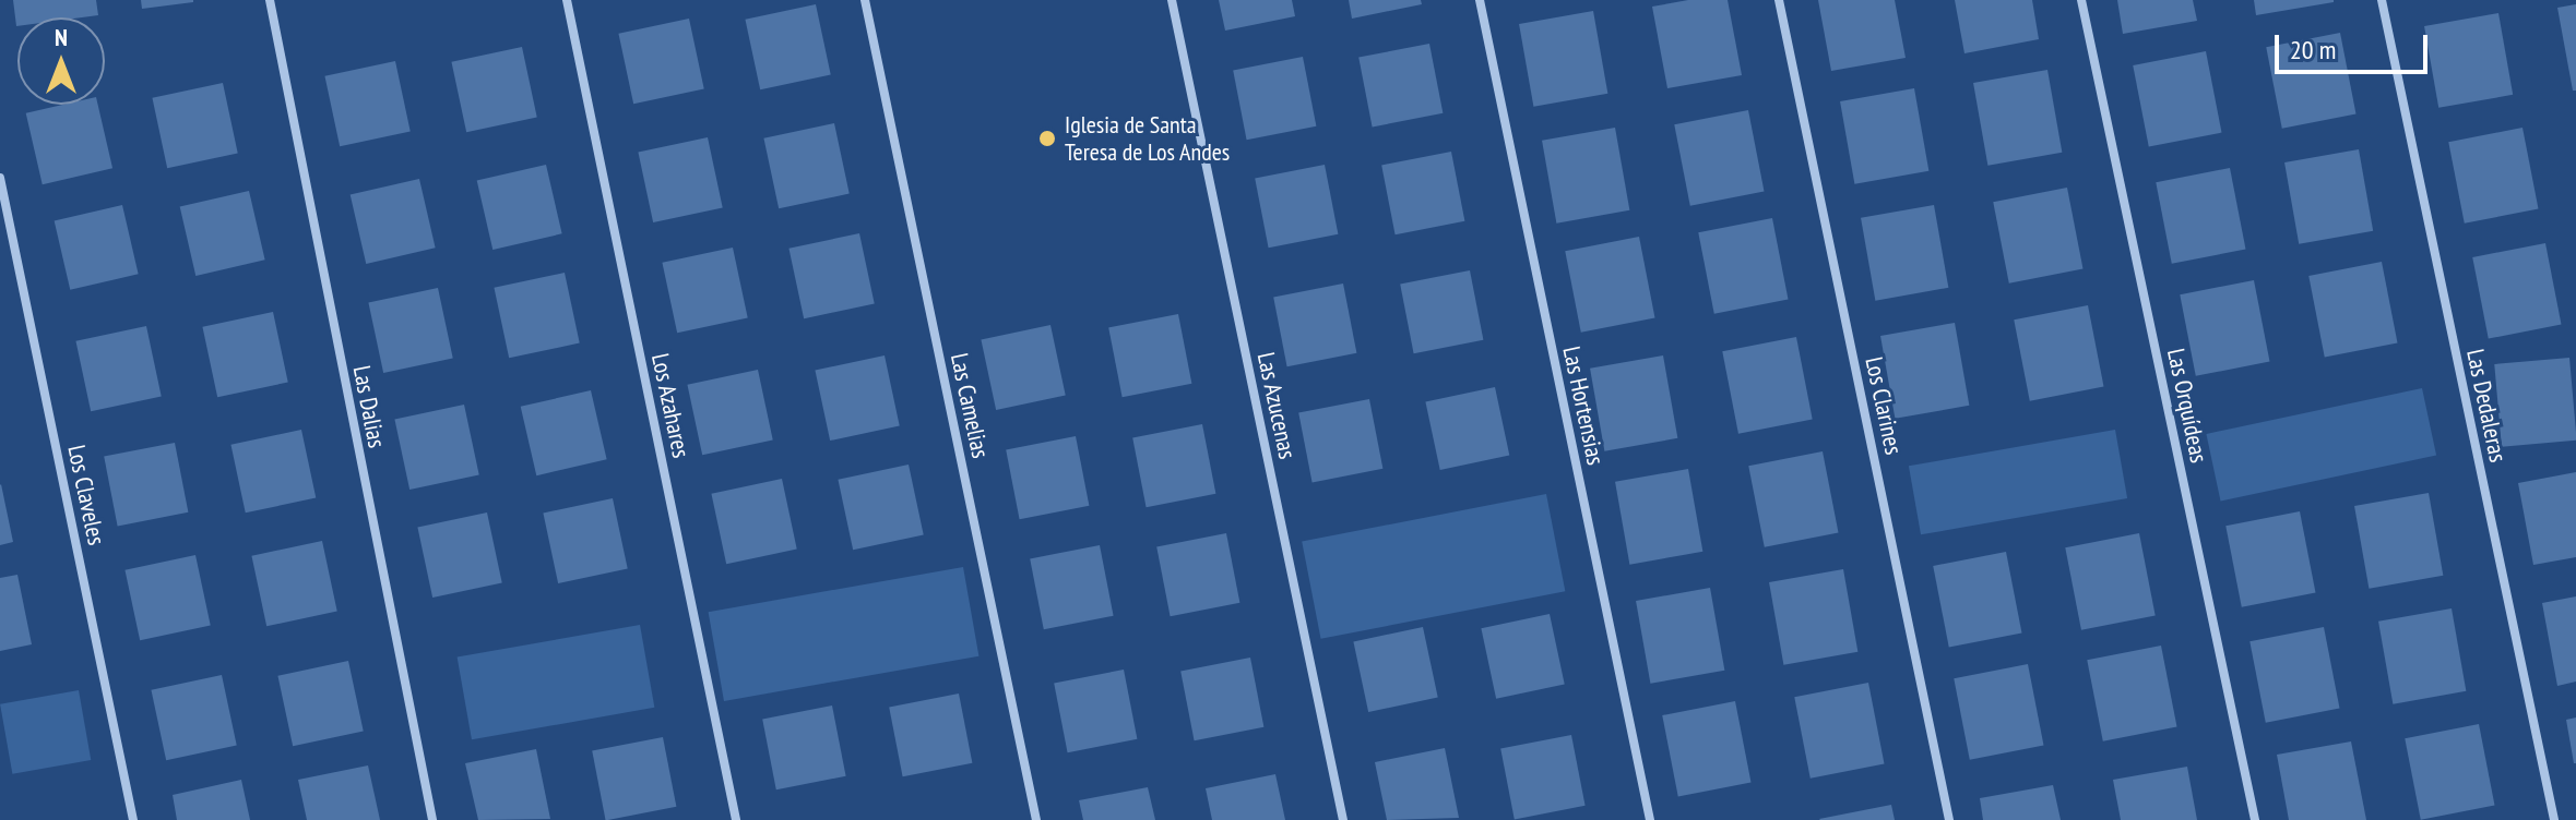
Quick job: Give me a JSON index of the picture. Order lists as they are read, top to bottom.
{
  "streets": {
    "street": [
      "Los Azahares",
      "Las Camelias",
      "Las Azucenas",
      "Las Hortensias",
      "Los Clarines",
      "Las Orquídeas",
      "Las Dedaleras",
      "Las Dalias",
      "Los Claveles"
    ]
  },
  "places": ["Iglesia de Santa Teresa de Los Andes"],
  "scale_bar": "20 m",
  "north": "top"
}
